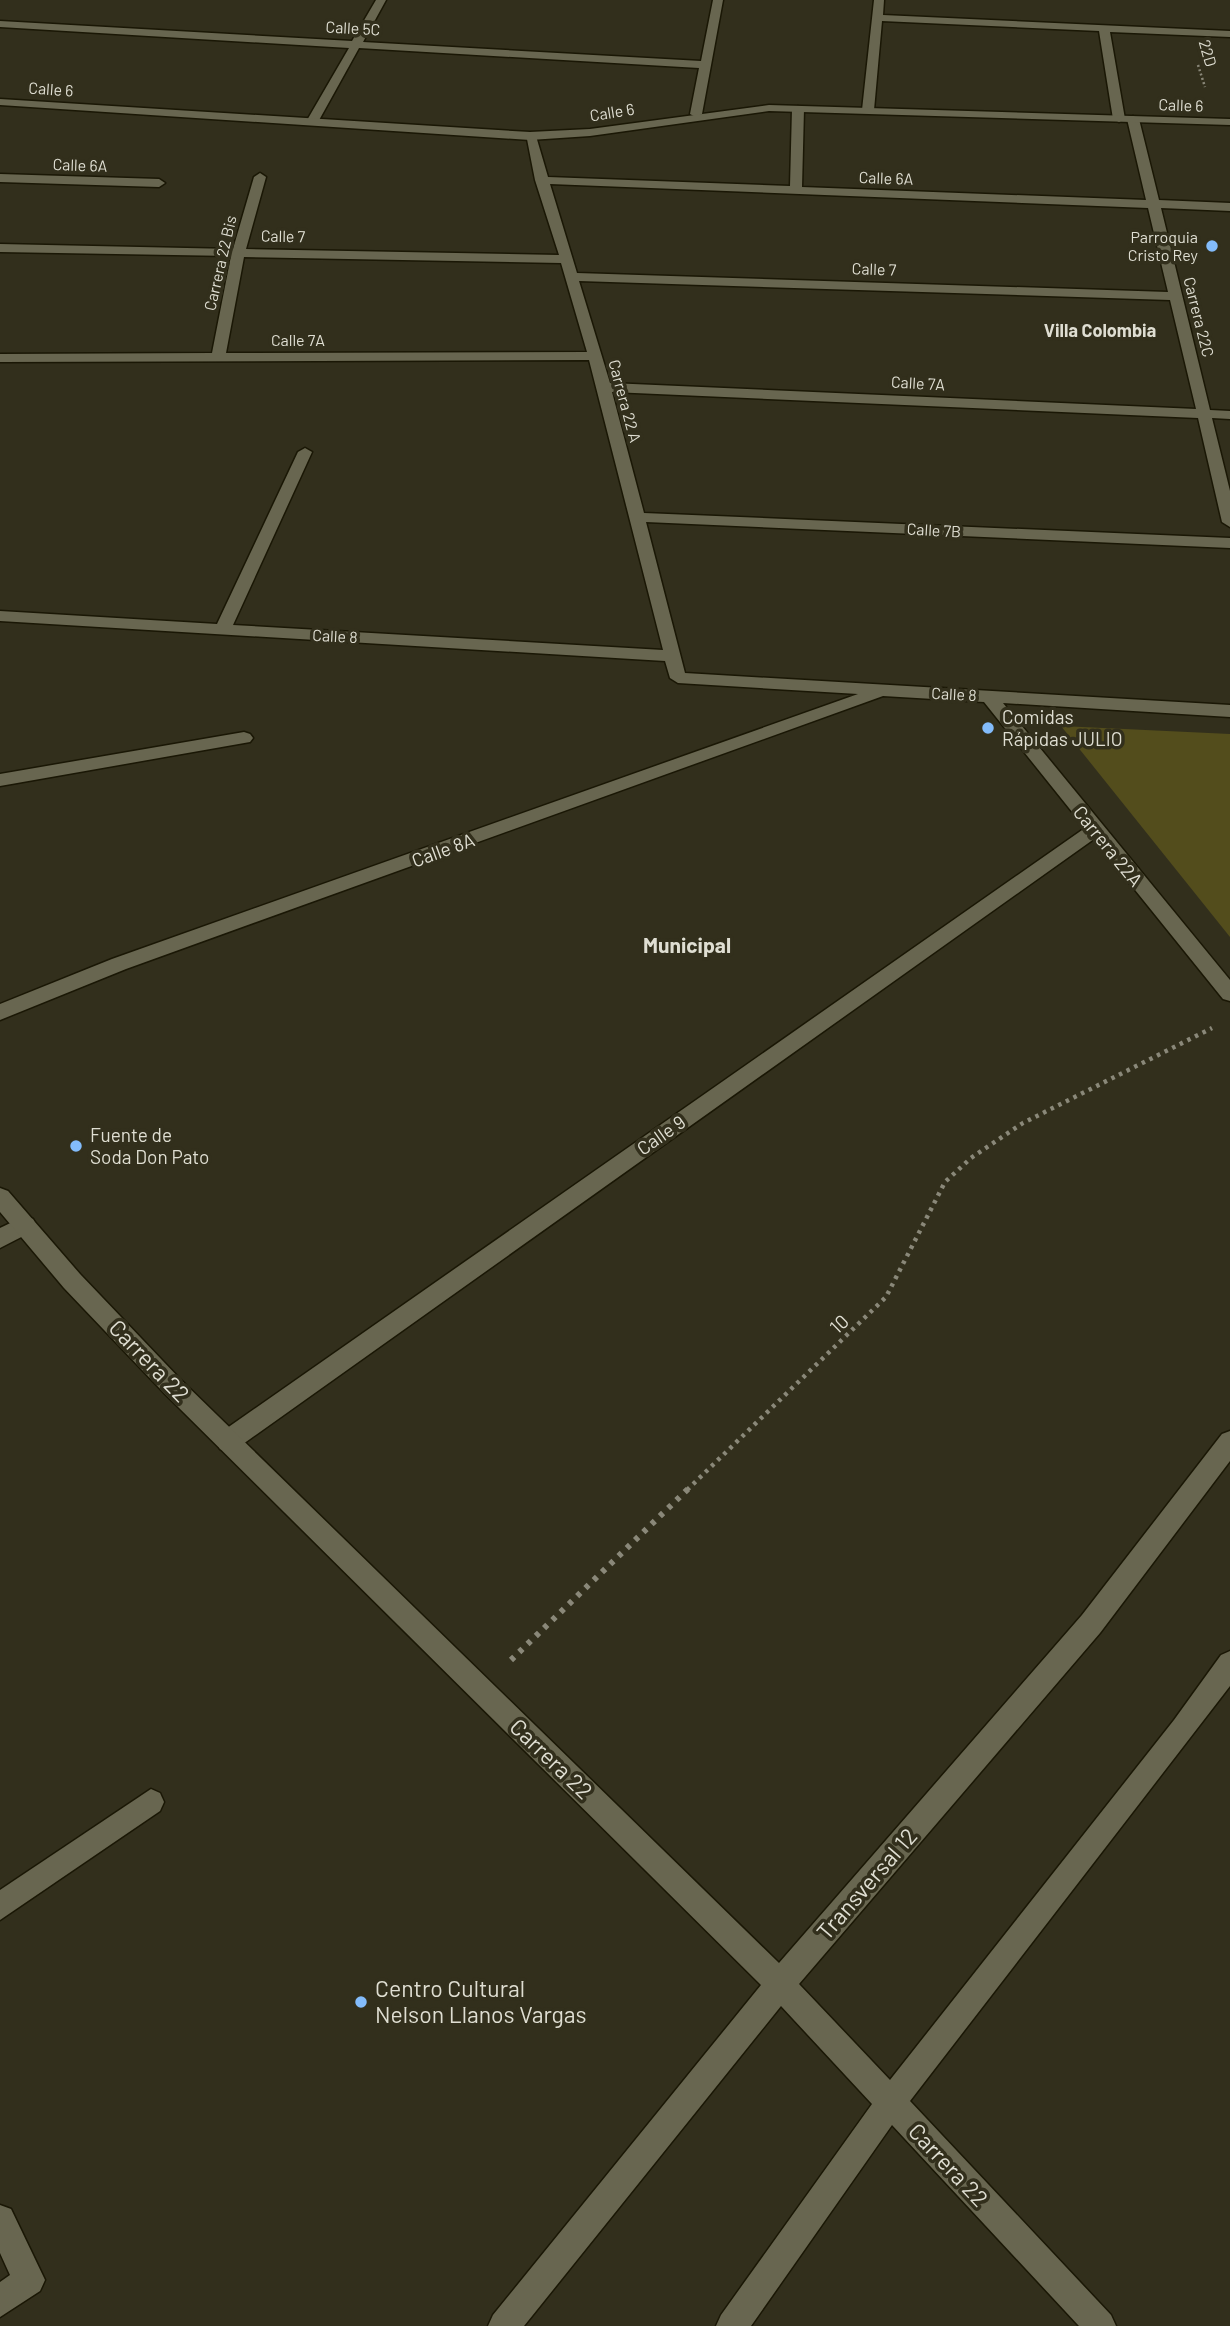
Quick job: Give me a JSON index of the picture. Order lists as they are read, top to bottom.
{
  "streets": {
    "street": [
      "Calle 5C",
      "Calle 6",
      "Calle 6A",
      "Calle 7",
      "Carrera 22 Bis",
      "Carrera 22C",
      "Calle 7A",
      "Carrera 22 A",
      "Calle 7B",
      "Calle 8",
      "Carrera 22A",
      "Calle 8A",
      "Calle 9",
      "Carrera 22",
      "Transversal 12"
    ],
    "path": ["22D", "10"]
  },
  "crossings": [
    ["22D", "Calle 6"],
    ["Calle 6", "Carrera 22C"],
    ["Calle 6", "Carrera 22 A"],
    ["Calle 6A", "Carrera 22C"],
    ["Calle 6A", "Carrera 22 A"],
    ["Calle 7", "Carrera 22 Bis"],
    ["Calle 7", "Carrera 22C"],
    ["Calle 7", "Carrera 22 A"],
    ["Carrera 22 Bis", "Calle 7A"],
    ["Carrera 22C", "Calle 7A"],
    ["Calle 7A", "Carrera 22 A"],
    ["Carrera 22 A", "Calle 7B"],
    ["Carrera 22 A", "Calle 8"],
    ["Calle 8", "Carrera 22A"],
    ["Calle 8", "Calle 8A"],
    ["Carrera 22A", "Calle 9"],
    ["Calle 9", "Carrera 22"],
    ["10", "Carrera 22"],
    ["Carrera 22", "Transversal 12"]
  ],
  "districts": ["Villa Colombia", "Municipal"],
  "places": [
    "Parroquia Cristo Rey",
    "Comidas Rápidas JULIO",
    "Fuente de Soda Don Pato",
    "Centro Cultural Nelson Llanos Vargas"
  ]
}
